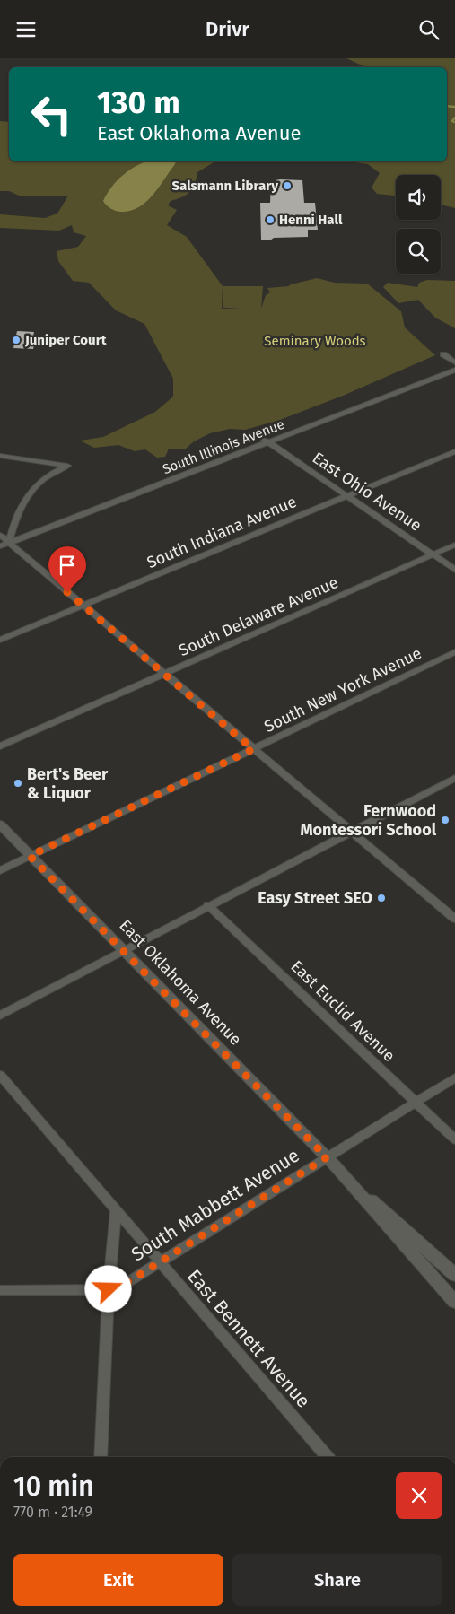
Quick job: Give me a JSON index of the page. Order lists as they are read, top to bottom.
{
  "streets": {
    "street": [
      "South Illinois Avenue",
      "East Ohio Avenue",
      "South Indiana Avenue",
      "South Delaware Avenue",
      "South New York Avenue",
      "East Oklahoma Avenue",
      "East Euclid Avenue",
      "South Mabbett Avenue",
      "East Bennett Avenue"
    ]
  },
  "crossings": [
    ["South Illinois Avenue", "East Ohio Avenue"],
    ["East Ohio Avenue", "South Indiana Avenue"],
    ["East Ohio Avenue", "South Delaware Avenue"],
    ["South New York Avenue", "East Oklahoma Avenue"],
    ["East Oklahoma Avenue", "South Mabbett Avenue"],
    ["East Euclid Avenue", "South Mabbett Avenue"],
    ["South Mabbett Avenue", "East Bennett Avenue"]
  ],
  "parks": ["Seminary Woods"],
  "places": [
    "Salsmann Library",
    "Henni Hall",
    "Juniper Court",
    "Bert's Beer & Liquor",
    "Fernwood Montessori School",
    "Easy Street SEO"
  ],
  "page": {
    "header": "Drivr",
    "turn": ["130 m", "East Oklahoma Avenue"],
    "heading": ["10 min", "770 m · 21:49"],
    "buttons": ["Exit", "Share"]
  }
}
